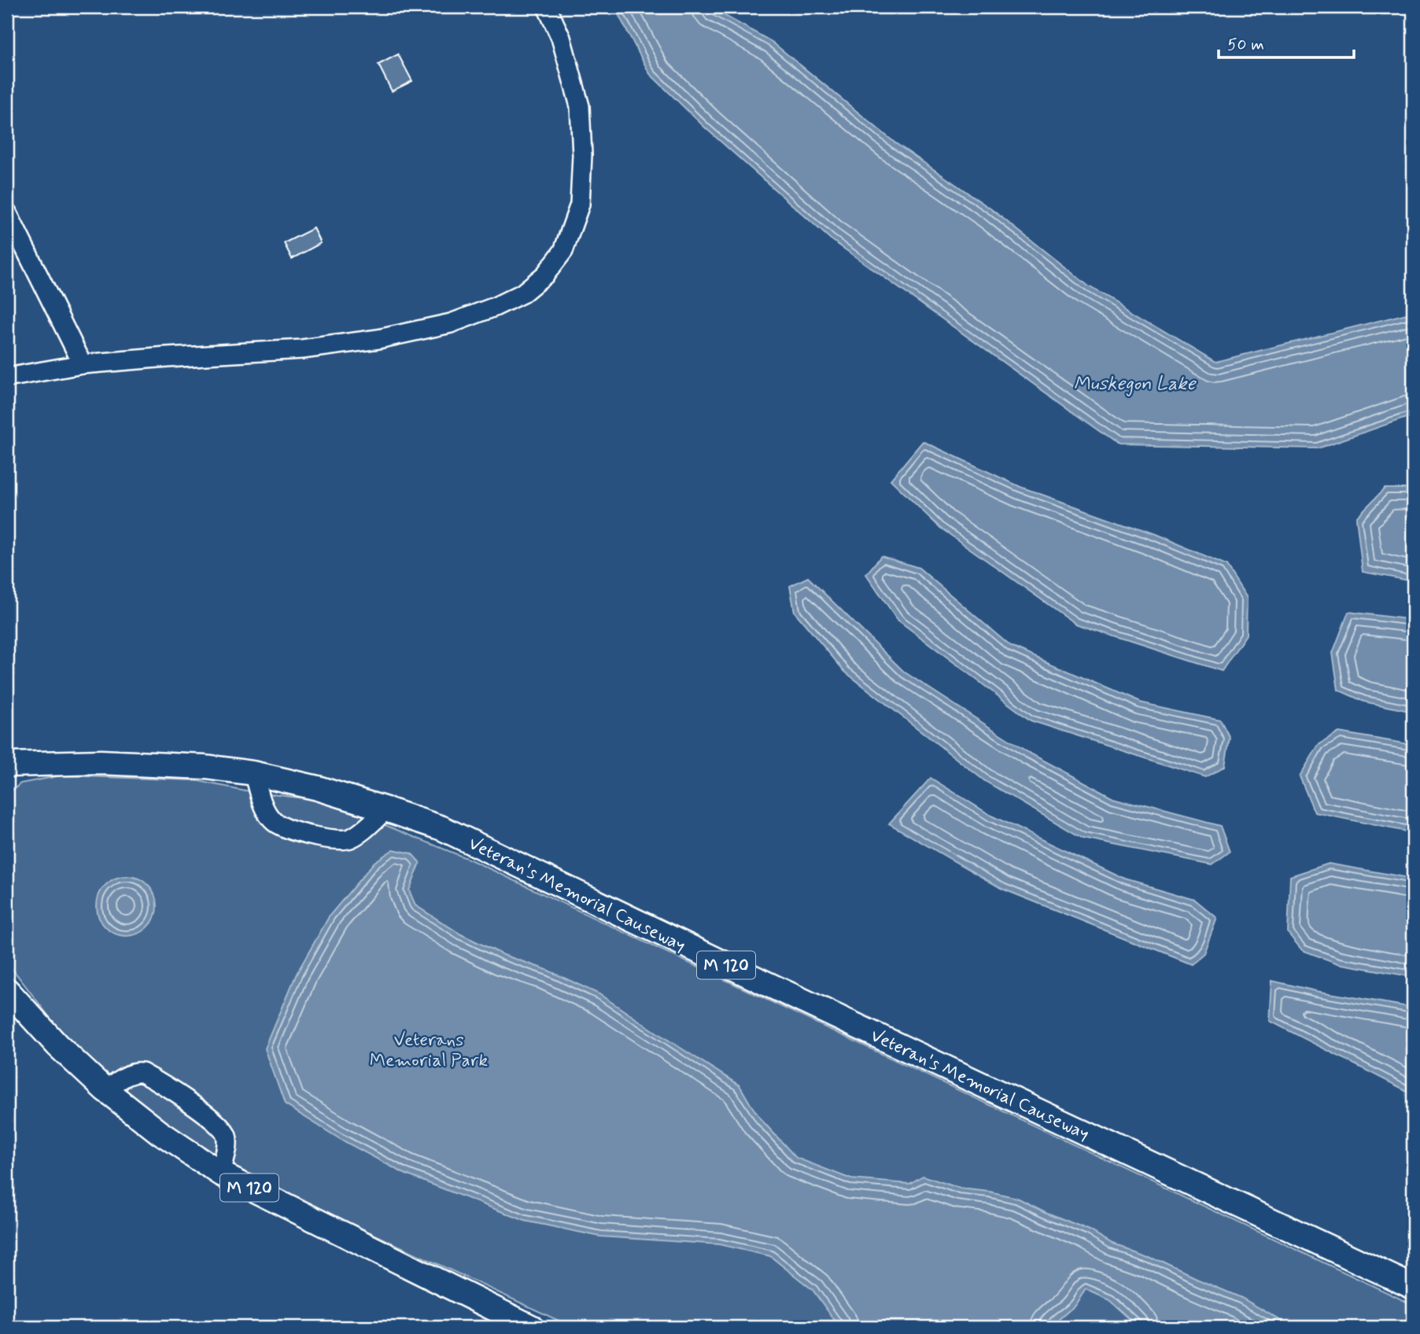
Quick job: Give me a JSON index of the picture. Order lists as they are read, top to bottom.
{
  "streets": {
    "main road": ["Veteran's Memorial Causeway", "M 120"]
  },
  "water": ["Muskegon Lake"],
  "parks": ["Veterans Memorial Park"],
  "scale_bar": "50 m"
}
